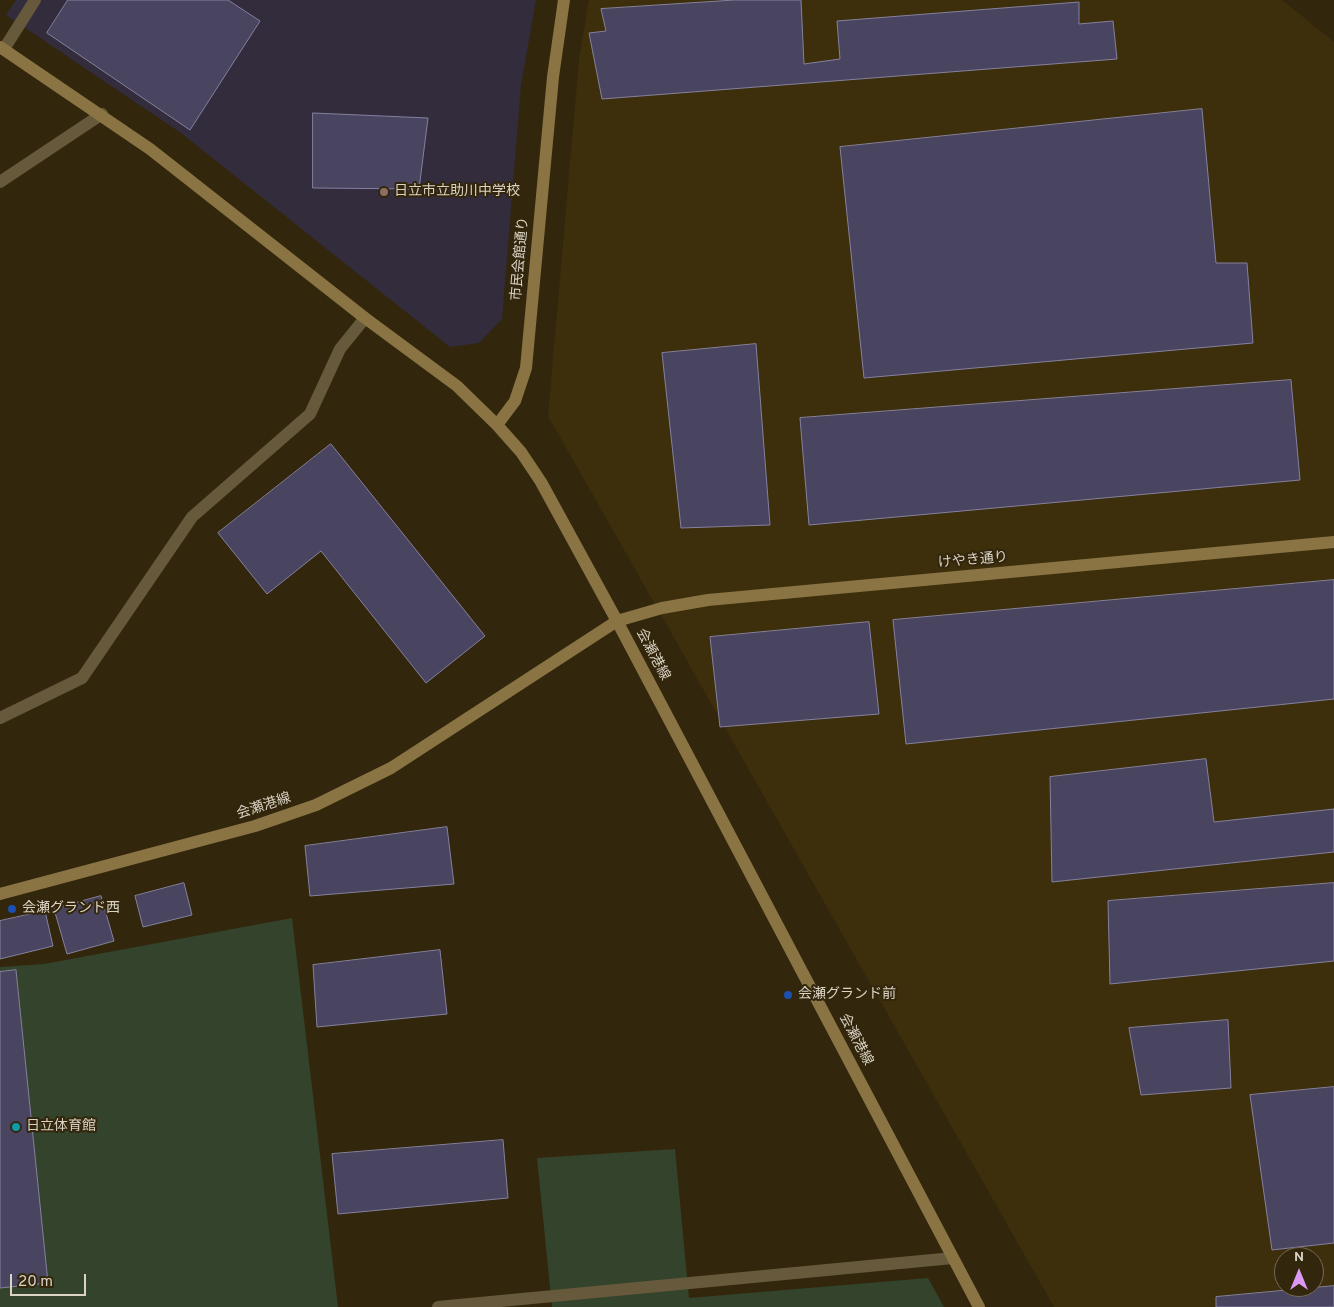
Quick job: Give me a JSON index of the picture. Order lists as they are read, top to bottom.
{
  "streets": {
    "street": ["市民会館通り", "けやき通り", "会瀬港線"]
  },
  "crossings": [
    ["けやき通り", "会瀬港線"]
  ],
  "places": [
    "日立市立助川中学校",
    "会瀬グランド西",
    "会瀬グランド前",
    "日立体育館"
  ],
  "scale_bar": "20 m",
  "north": "top"
}
